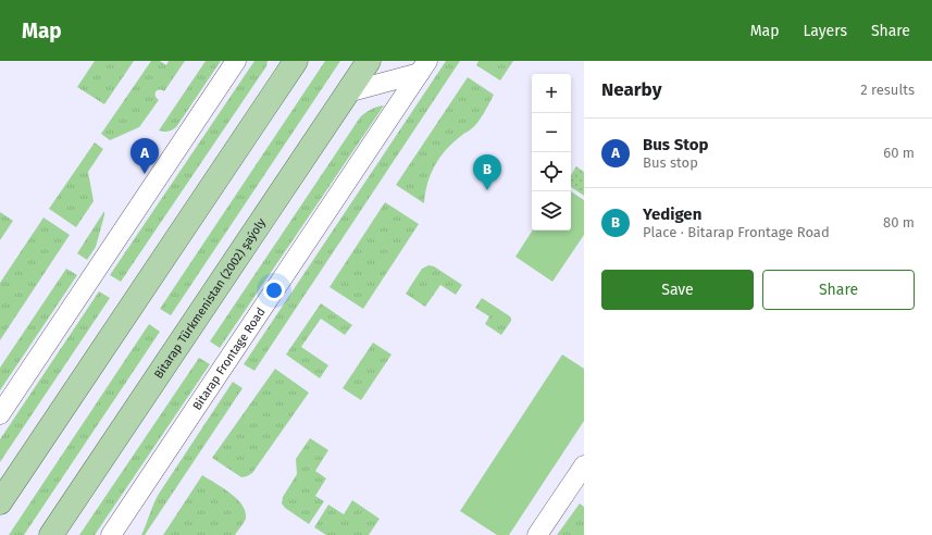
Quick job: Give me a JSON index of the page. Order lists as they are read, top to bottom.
{
  "streets": {
    "main road": ["Bitarap Türkmenistan (2002) şaýoly"],
    "street": ["Bitarap Frontage Road"]
  },
  "crossings": [
    ["Bitarap Türkmenistan (2002) şaýoly", "Bitarap Frontage Road"]
  ],
  "page": {
    "header": "Map",
    "nav": ["Map", "Layers", "Share"],
    "heading": ["Nearby", "2 results"],
    "map_buttons": ["+", "−"],
    "list": [
      {
        "mark": "A",
        "name": "Bus Stop",
        "note": "Bus stop",
        "value": "60 m"
      },
      {
        "mark": "B",
        "name": "Yedigen",
        "note": "Place · Bitarap Frontage Road",
        "value": "80 m"
      }
    ],
    "pins": ["A", "B"],
    "buttons": ["Save", "Share"]
  }
}
